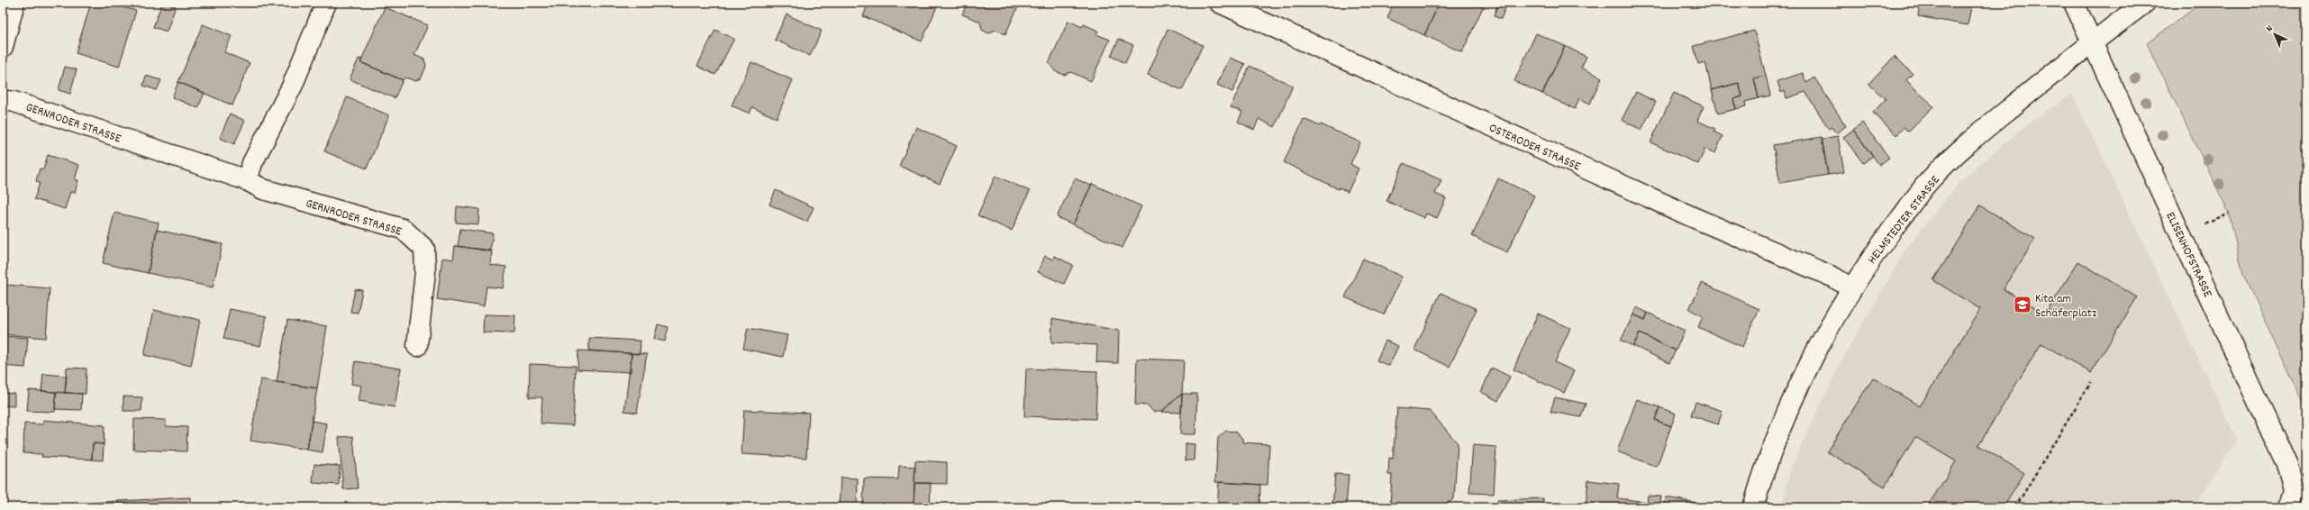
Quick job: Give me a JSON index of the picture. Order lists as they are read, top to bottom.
{
  "streets": {
    "street": [
      "GERNRODER STRASSE",
      "OSTERODER STRASSE",
      "HELMSTEDTER STRASSE",
      "ELISENHOFSTRASSE"
    ]
  },
  "crossings": [
    ["OSTERODER STRASSE", "HELMSTEDTER STRASSE"],
    ["HELMSTEDTER STRASSE", "ELISENHOFSTRASSE"]
  ],
  "places": {
    "school or university": ["Kita am Schäferplatz"]
  },
  "north": "top left"
}
